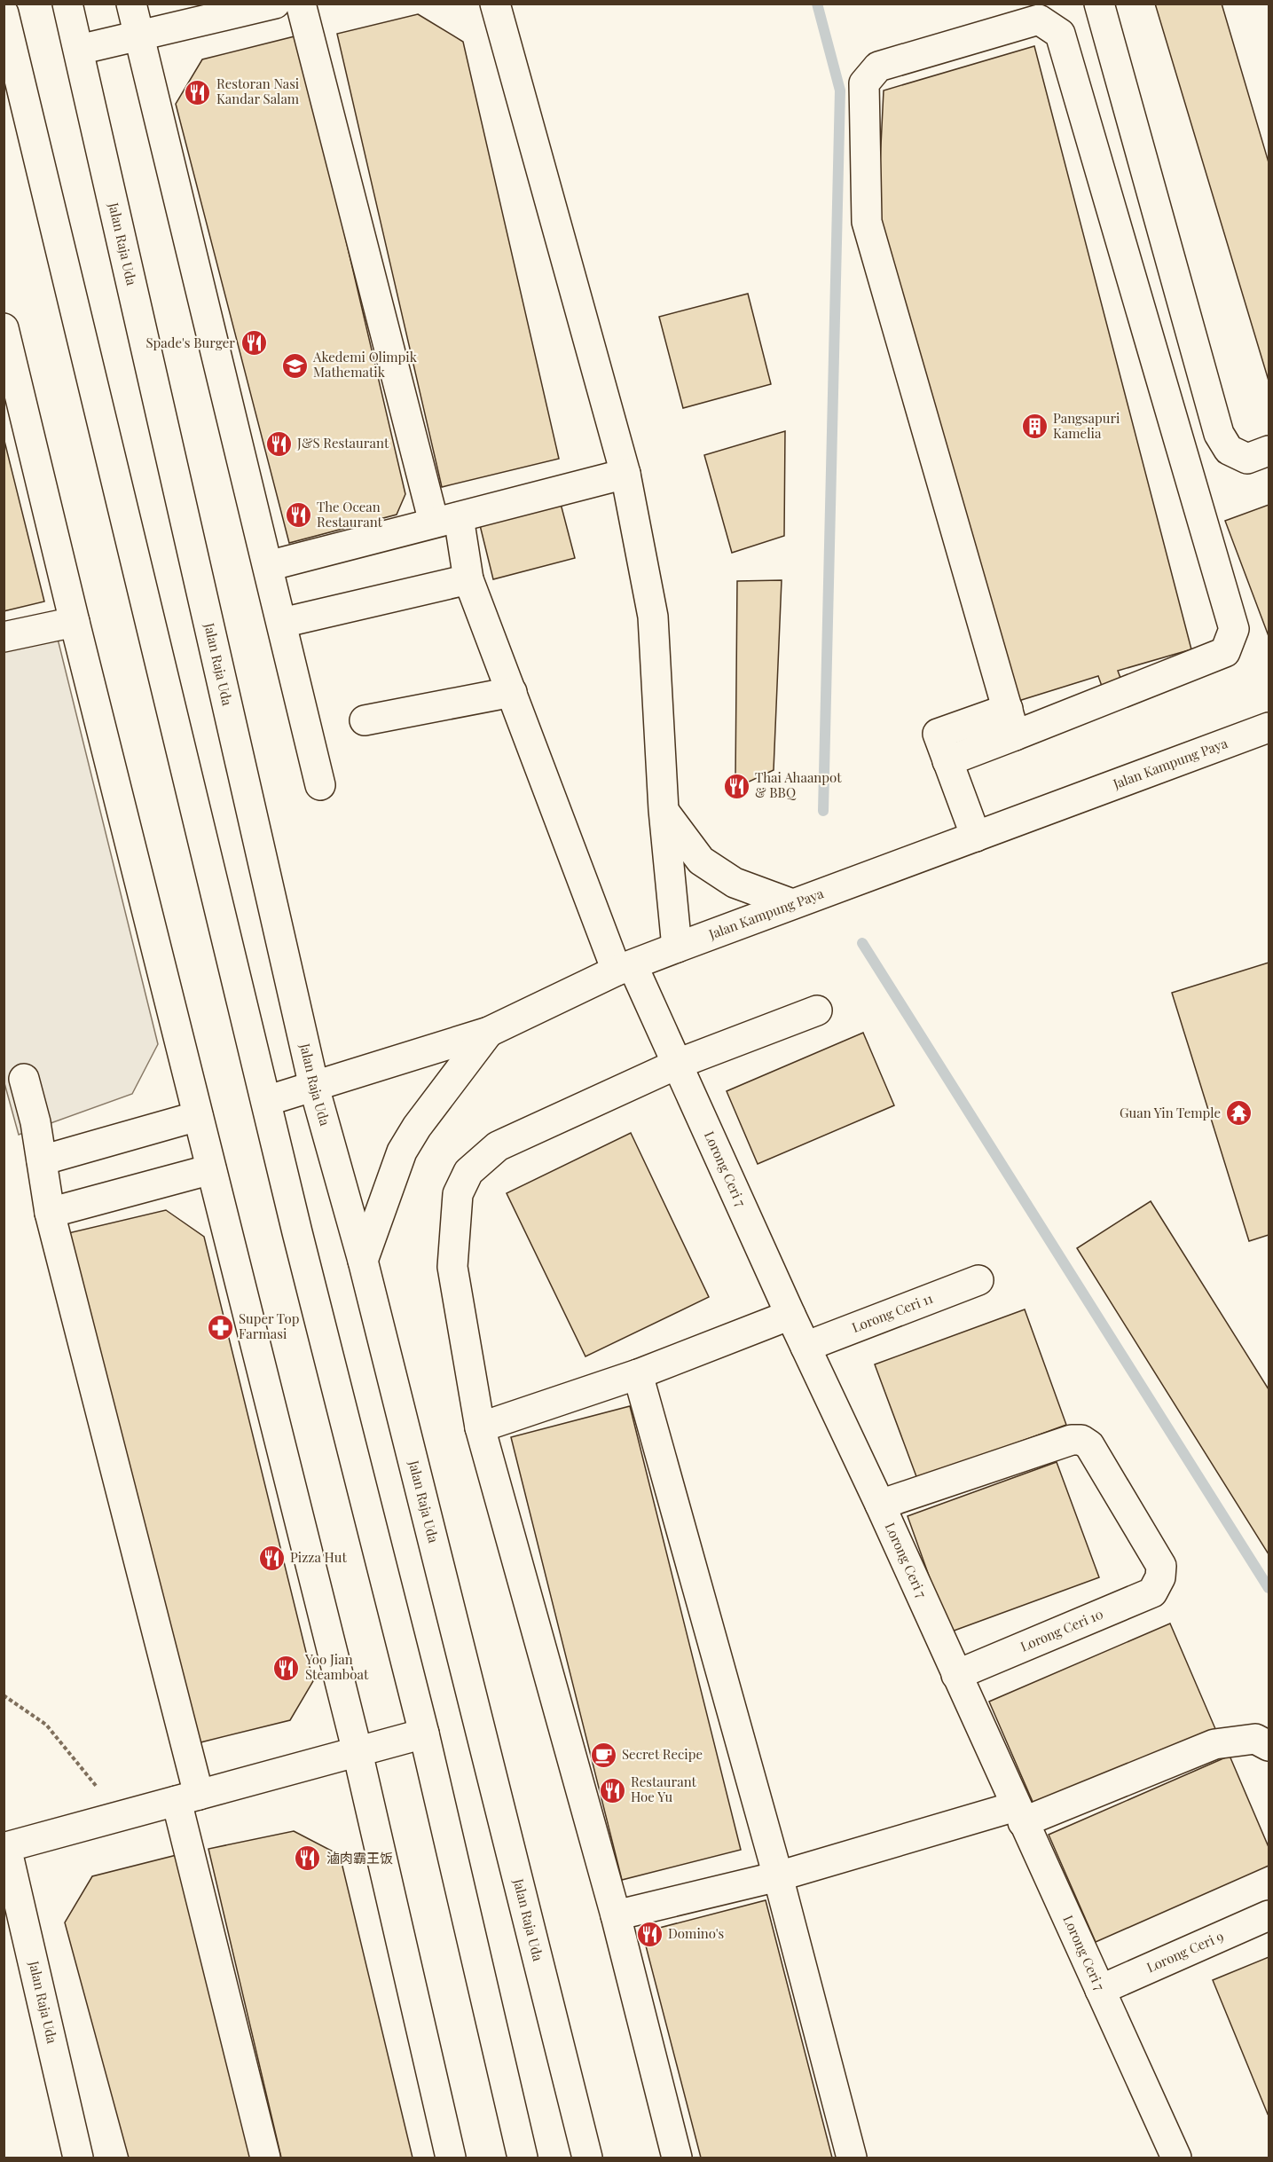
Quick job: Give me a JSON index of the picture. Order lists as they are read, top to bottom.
{
  "streets": {
    "street": [
      "Jalan Raja Uda",
      "Jalan Kampung Paya",
      "Lorong Ceri 7",
      "Lorong Ceri 11",
      "Lorong Ceri 10",
      "Lorong Ceri 9"
    ]
  },
  "crossings": [
    ["Jalan Raja Uda", "Jalan Kampung Paya"],
    ["Jalan Kampung Paya", "Lorong Ceri 7"],
    ["Lorong Ceri 7", "Lorong Ceri 11"],
    ["Lorong Ceri 7", "Lorong Ceri 10"],
    ["Lorong Ceri 7", "Lorong Ceri 9"]
  ],
  "places": {
    "restaurant": [
      "Restoran Nasi Kandar Salam",
      "Spade's Burger",
      "J&S Restaurant",
      "The Ocean Restaurant",
      "Thai Ahaanpot & BBQ",
      "Pizza Hut",
      "Yoo Jian Steamboat",
      "Restaurant Hoe Yu",
      "滷肉霸王饭",
      "Domino's"
    ],
    "school or university": ["Akedemi Olimpik Mathematik"],
    "building": ["Pangsapuri Kamelia"],
    "temple": ["Guan Yin Temple"],
    "pharmacy": ["Super Top Farmasi"],
    "cafe": ["Secret Recipe"]
  }
}
